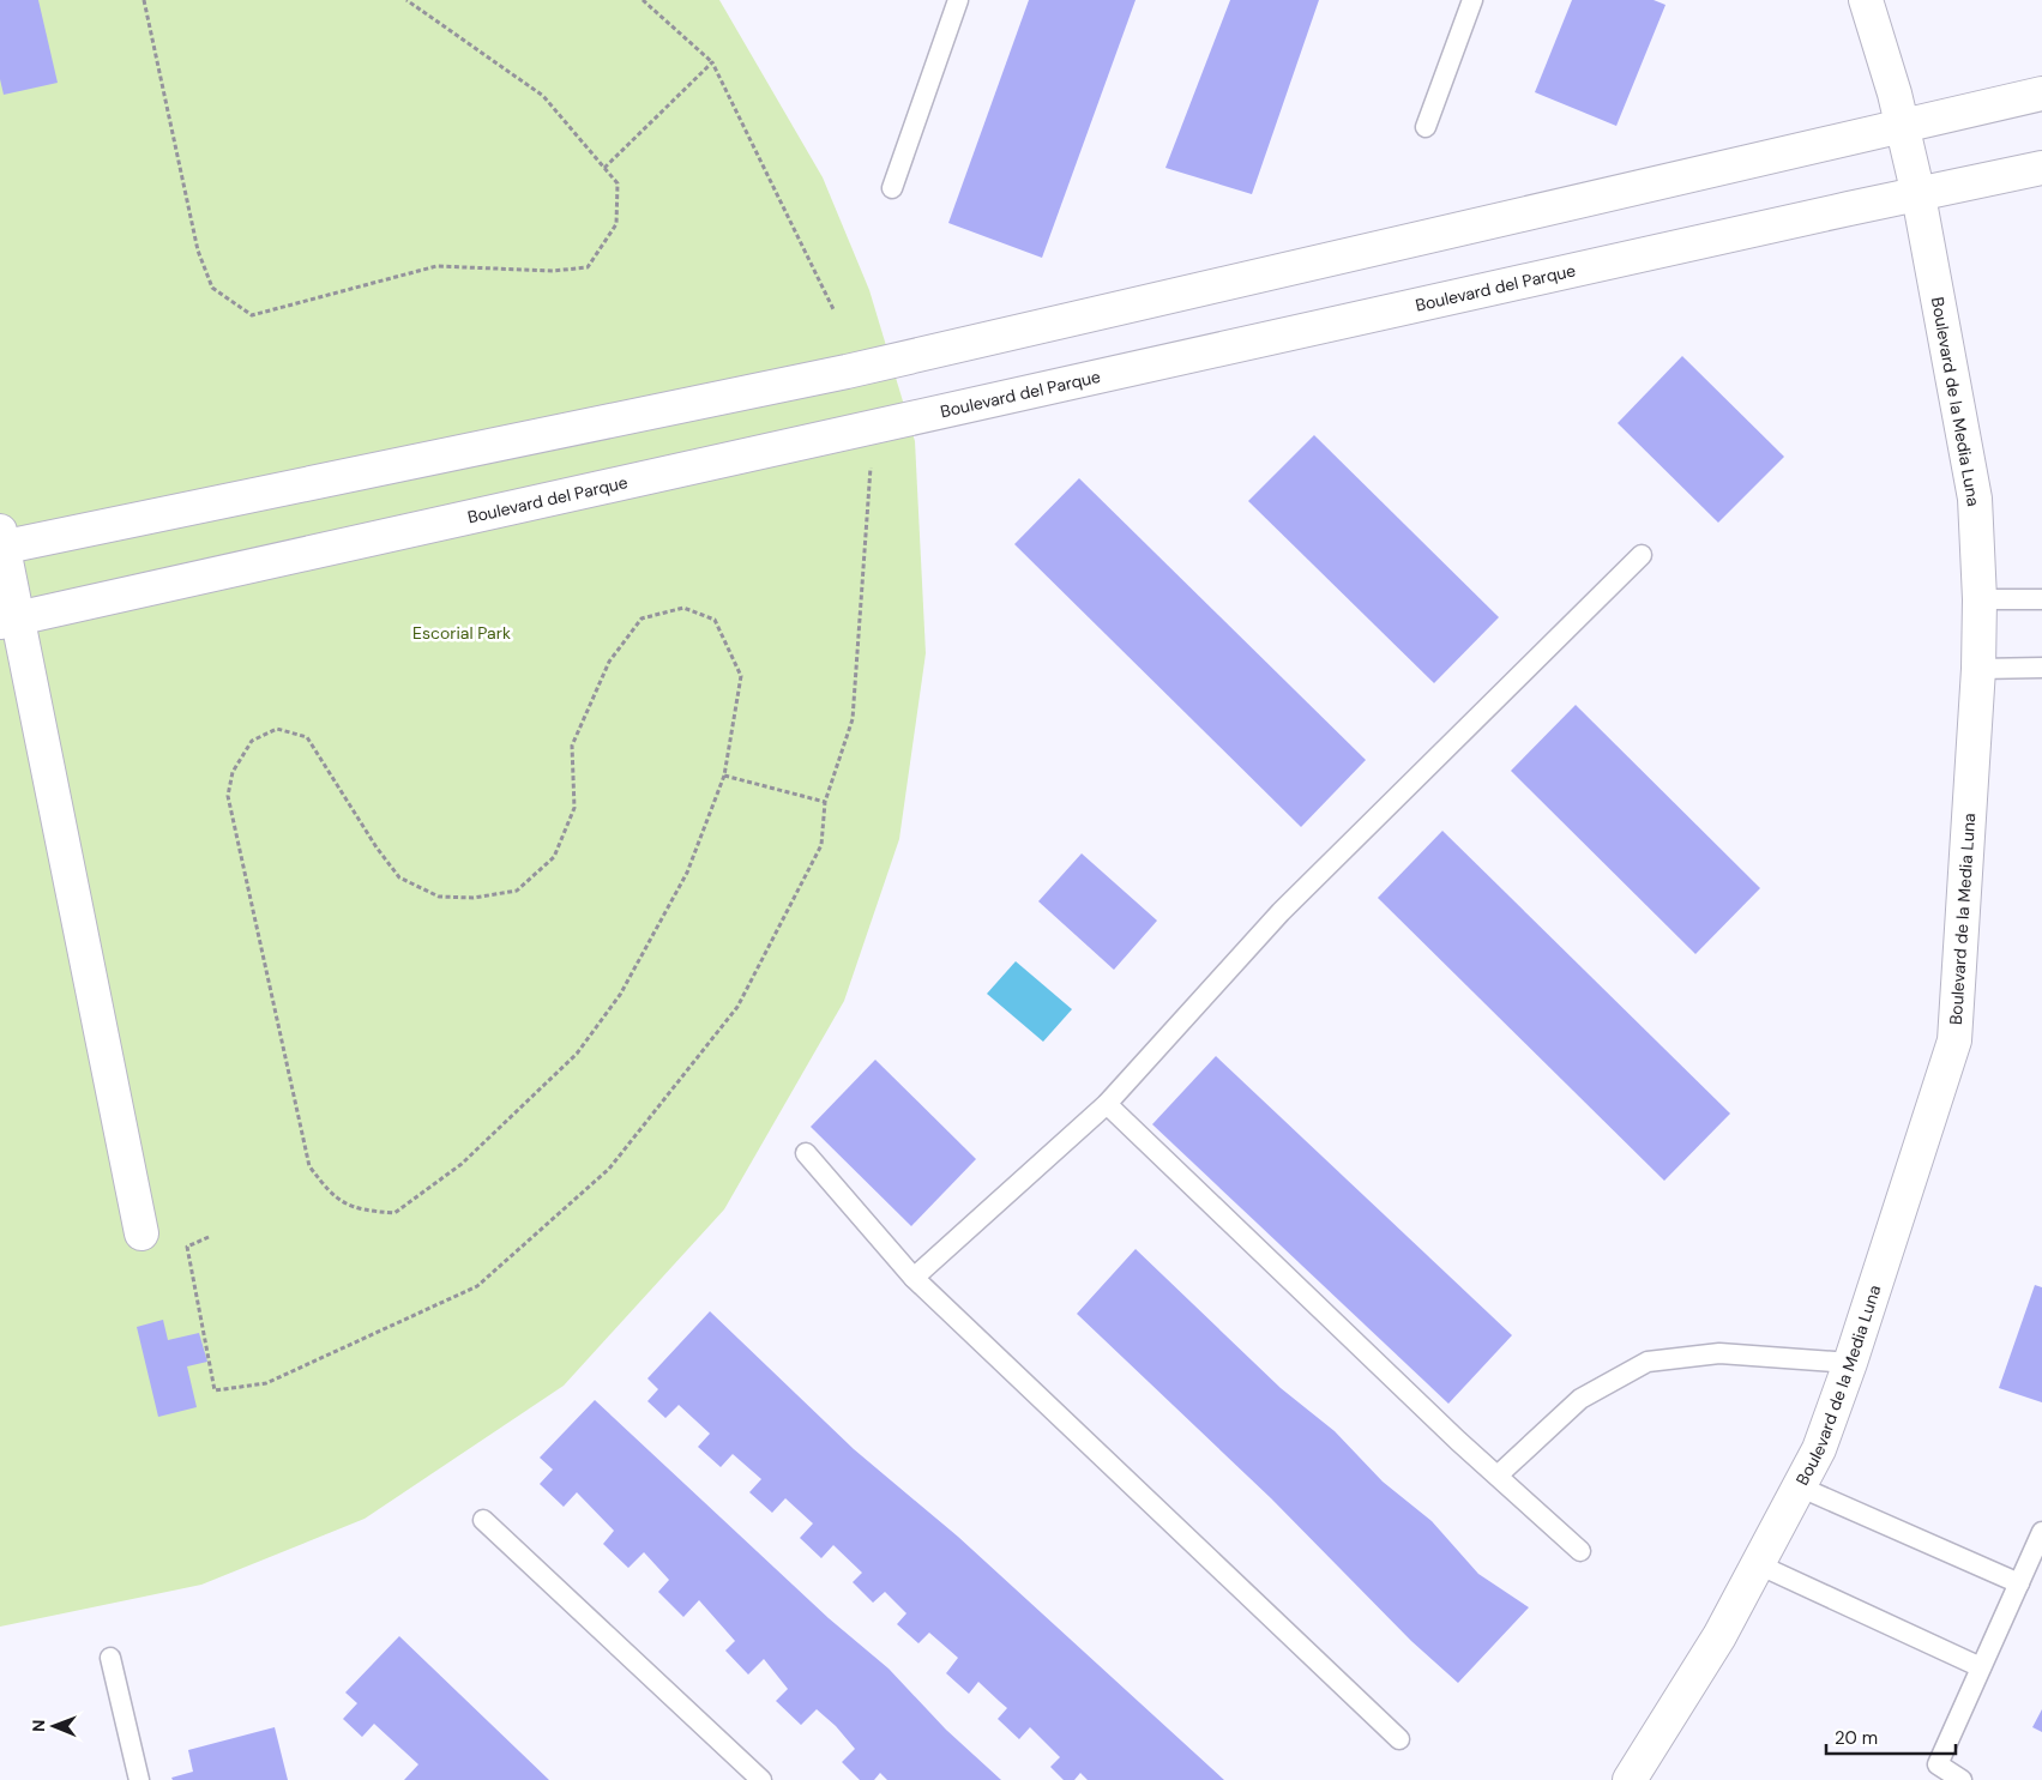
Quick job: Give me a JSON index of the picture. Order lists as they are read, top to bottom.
{
  "streets": {
    "street": ["Boulevard del Parque", "Boulevard de la Media Luna"]
  },
  "crossings": [
    ["Boulevard del Parque", "Boulevard de la Media Luna"]
  ],
  "parks": ["Escorial Park"],
  "scale_bar": "20 m",
  "north": "left"
}
